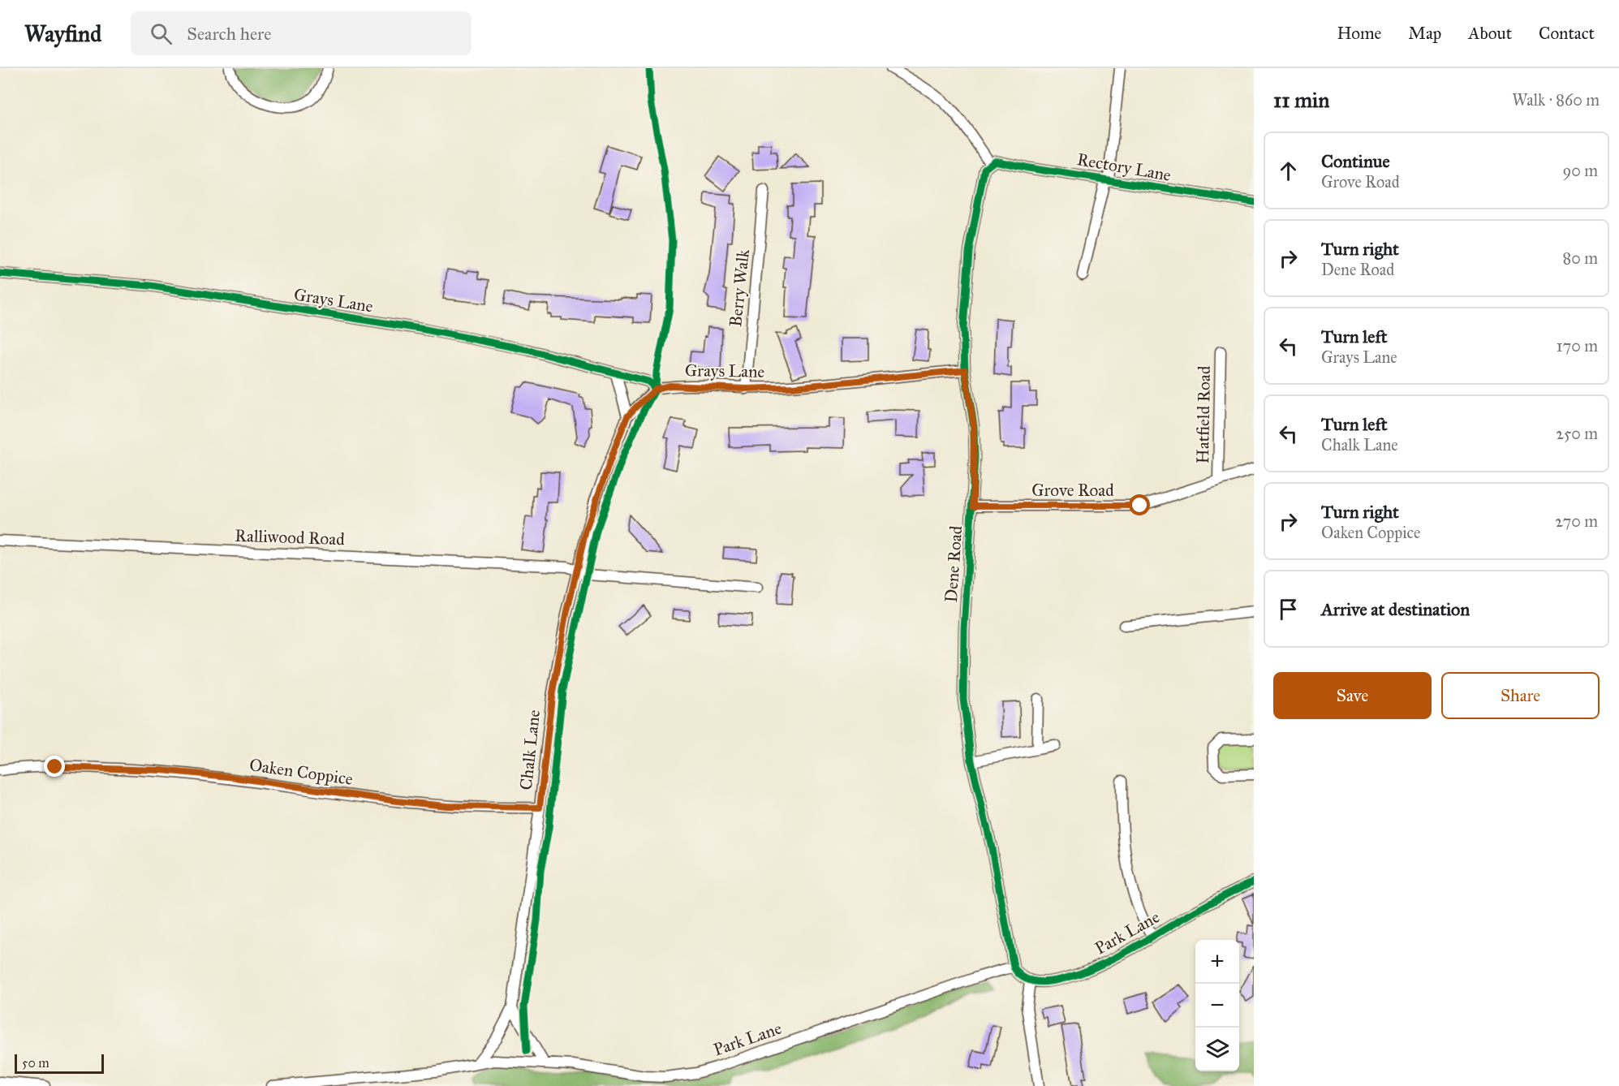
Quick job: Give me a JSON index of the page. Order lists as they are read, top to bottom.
{
  "streets": {
    "street": [
      "Rectory Lane",
      "Berry Walk",
      "Grays Lane",
      "Hatfield Road",
      "Grove Road",
      "Ralliwood Road",
      "Dene Road",
      "Chalk Lane",
      "Oaken Coppice",
      "Park Lane"
    ]
  },
  "crossings": [
    ["Rectory Lane", "Dene Road"],
    ["Berry Walk", "Grays Lane"],
    ["Grays Lane", "Dene Road"],
    ["Grays Lane", "Chalk Lane"],
    ["Hatfield Road", "Grove Road"],
    ["Grove Road", "Dene Road"],
    ["Ralliwood Road", "Chalk Lane"],
    ["Dene Road", "Park Lane"],
    ["Chalk Lane", "Oaken Coppice"],
    ["Chalk Lane", "Park Lane"]
  ],
  "scale_bar": "50 m",
  "page": {
    "header": "Wayfind",
    "search": "Search here",
    "nav": [
      "Home",
      "Map",
      "About",
      "Contact"
    ],
    "heading": ["11 min", "Walk · 860 m"],
    "list": [
      ["Continue", "Grove Road", "90 m"],
      ["Turn right", "Dene Road", "80 m"],
      ["Turn left", "Grays Lane", "170 m"],
      ["Turn left", "Chalk Lane", "250 m"],
      ["Turn right", "Oaken Coppice", "270 m"],
      "Arrive at destination"
    ],
    "buttons": ["Save", "Share"],
    "map_buttons": ["+", "−"],
    "scale": "50 m"
  }
}
